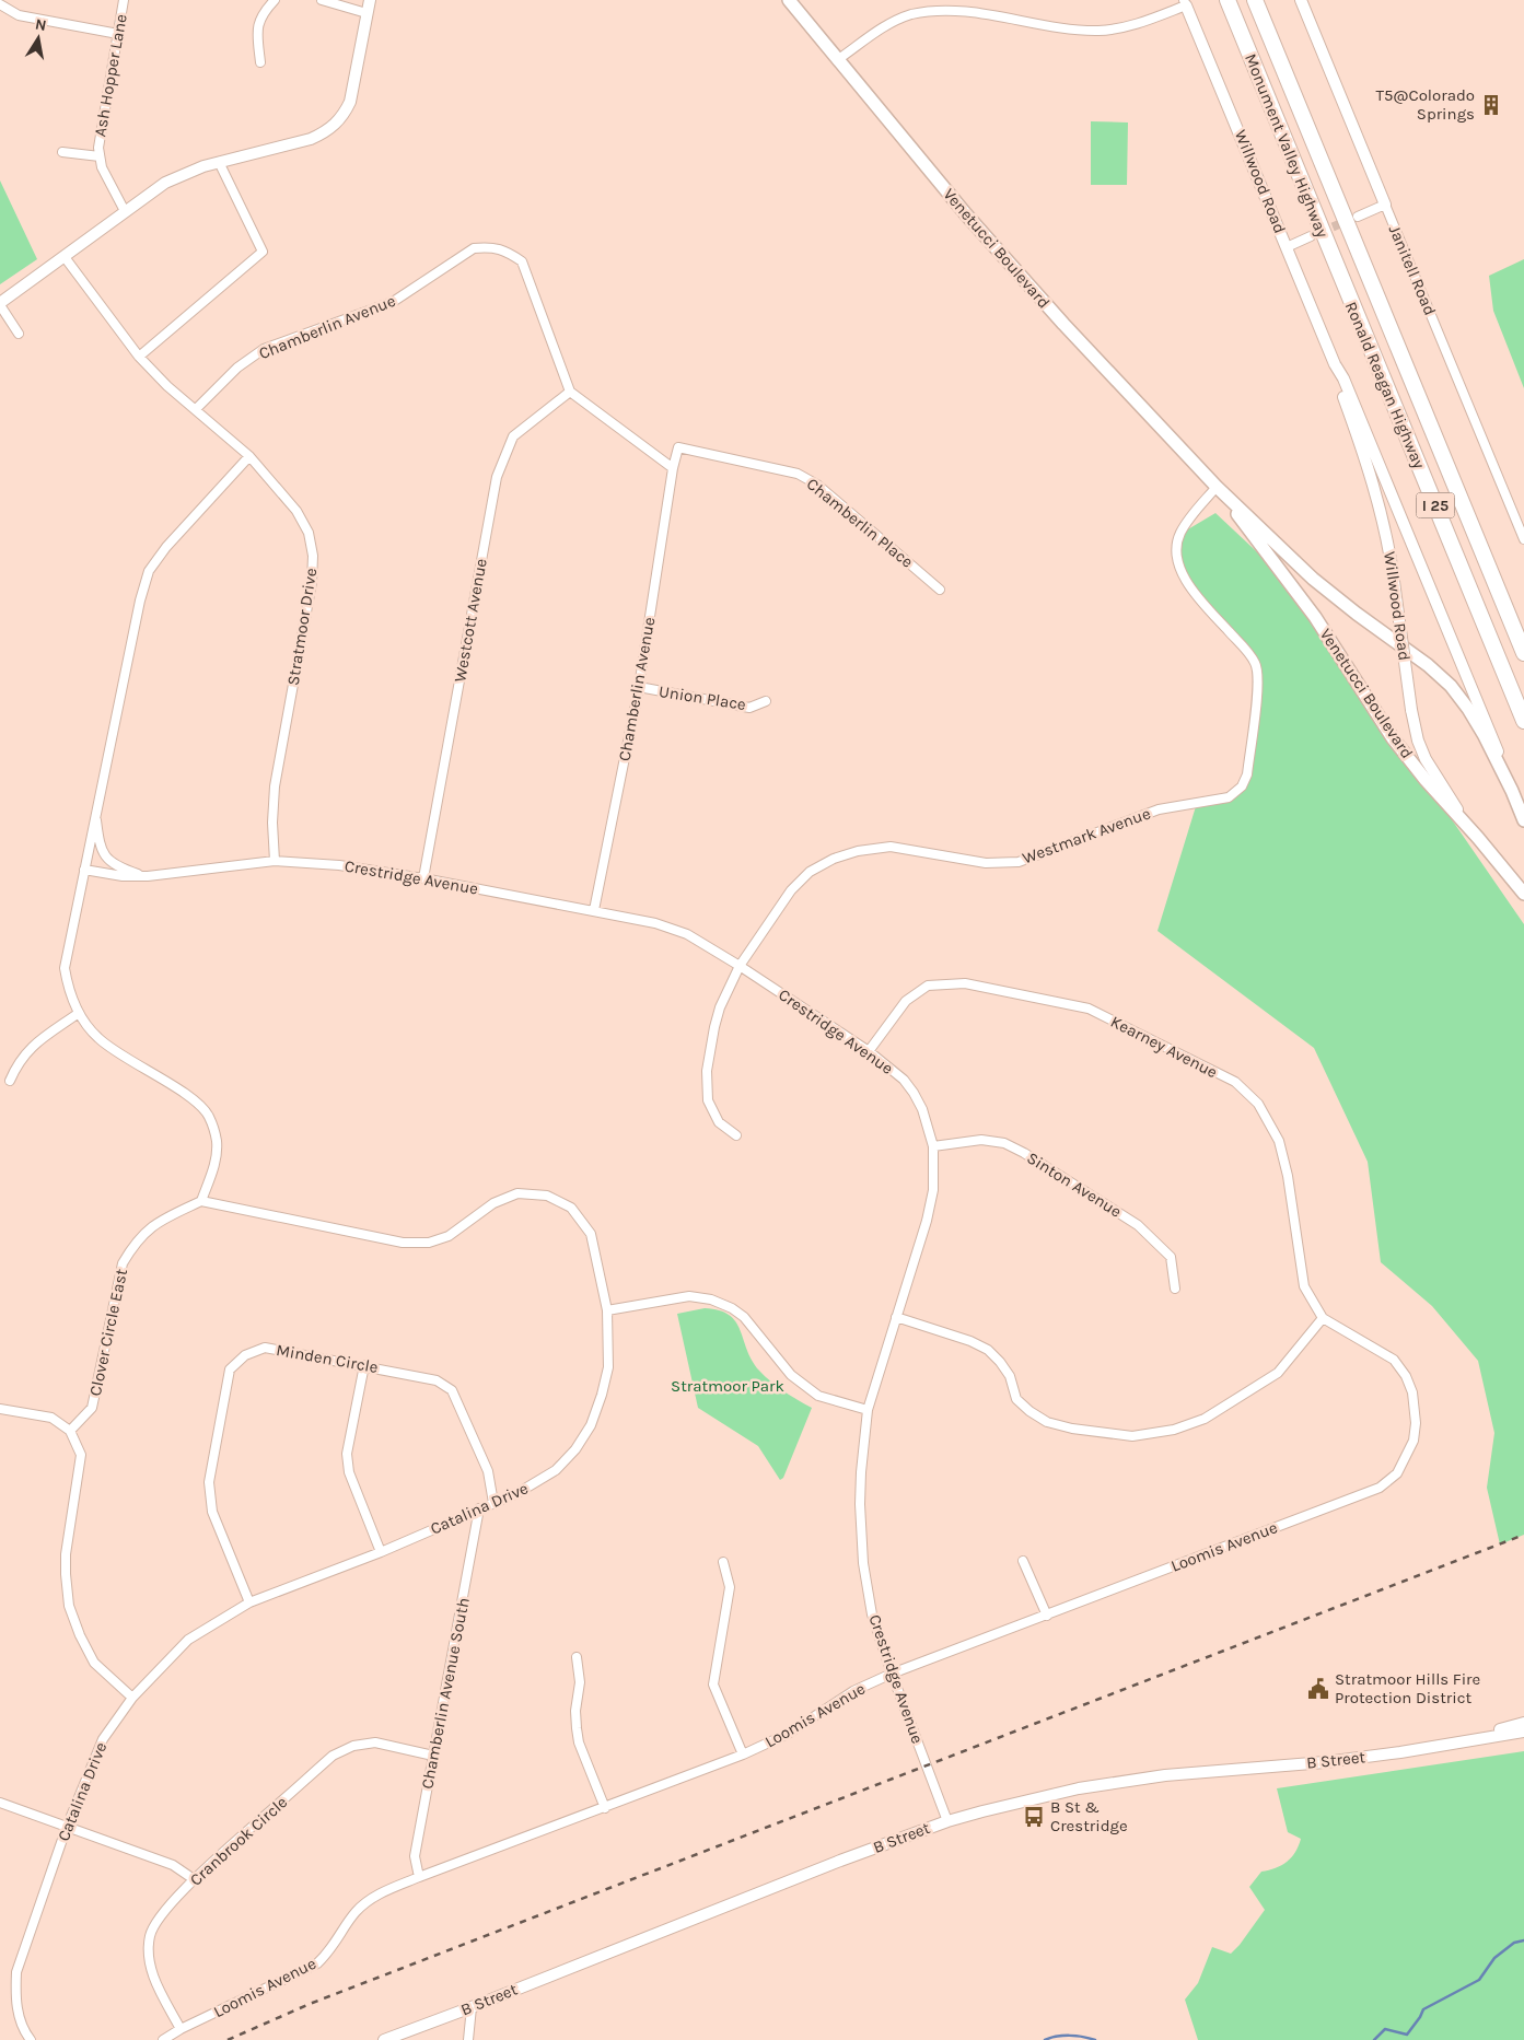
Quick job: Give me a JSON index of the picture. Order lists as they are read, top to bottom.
{
  "streets": {
    "highway": ["Monument Valley Highway", "Ronald Reagan Highway", "I 25"],
    "main road": [
      "Willwood Road",
      "Venetucci Boulevard",
      "Janitell Road",
      "B Street"
    ],
    "street": [
      "Ash Hopper Lane",
      "Chamberlin Avenue",
      "Chamberlin Place",
      "Westcott Avenue",
      "Stratmoor Drive",
      "Union Place",
      "Westmark Avenue",
      "Crestridge Avenue",
      "Kearney Avenue",
      "Sinton Avenue",
      "Clover Circle East",
      "Minden Circle",
      "Catalina Drive",
      "Loomis Avenue",
      "Chamberlin Avenue South",
      "Cranbrook Circle"
    ]
  },
  "crossings": [
    ["Monument Valley Highway", "Ronald Reagan Highway"],
    ["Willwood Road", "Venetucci Boulevard"],
    ["Venetucci Boulevard", "Westmark Avenue"],
    ["Chamberlin Avenue", "Chamberlin Place"],
    ["Chamberlin Avenue", "Westcott Avenue"],
    ["Chamberlin Avenue", "Stratmoor Drive"],
    ["Chamberlin Avenue", "Union Place"],
    ["Chamberlin Avenue", "Crestridge Avenue"],
    ["Westcott Avenue", "Crestridge Avenue"],
    ["Stratmoor Drive", "Crestridge Avenue"],
    ["Westmark Avenue", "Crestridge Avenue"],
    ["Crestridge Avenue", "Kearney Avenue"],
    ["Crestridge Avenue", "Sinton Avenue"],
    ["Crestridge Avenue", "Loomis Avenue"],
    ["Crestridge Avenue", "B Street"],
    ["Kearney Avenue", "Loomis Avenue"],
    ["Clover Circle East", "Catalina Drive"],
    ["Minden Circle", "Catalina Drive"],
    ["Catalina Drive", "Chamberlin Avenue South"],
    ["Loomis Avenue", "Chamberlin Avenue South"],
    ["Loomis Avenue", "Cranbrook Circle"],
    ["Chamberlin Avenue South", "Cranbrook Circle"]
  ],
  "parks": ["Stratmoor Park"],
  "places": {
    "building": ["T5@Colorado Springs"],
    "public building": ["Stratmoor Hills Fire Protection District"],
    "bus stop": ["B St & Crestridge"]
  },
  "north": "top"
}
